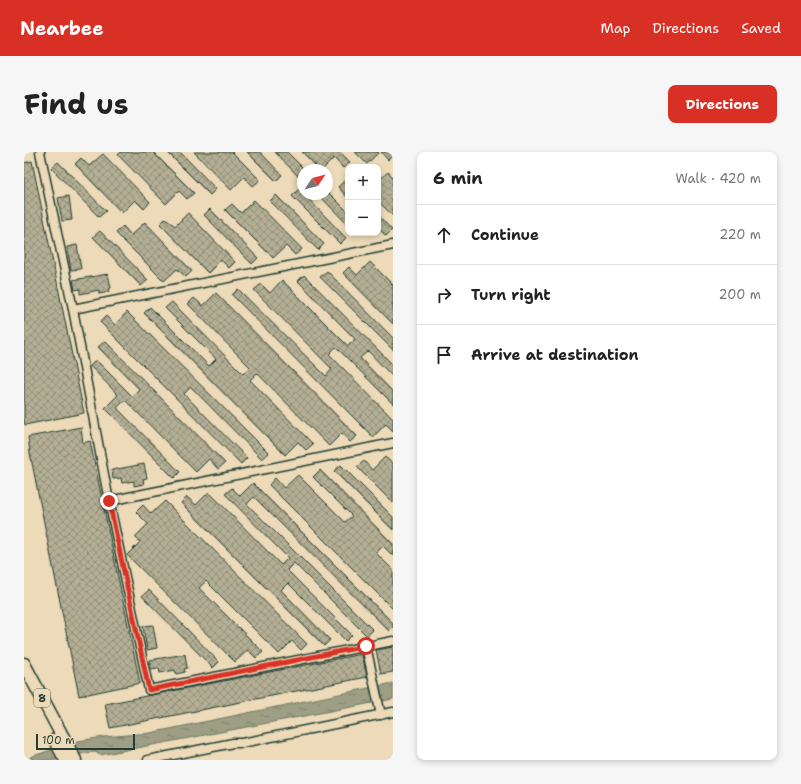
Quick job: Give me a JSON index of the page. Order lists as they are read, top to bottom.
{
  "streets": {
    "highway": ["8"]
  },
  "scale_bar": "100 m",
  "north": "top right",
  "page": {
    "header": "Nearbee",
    "nav": ["Map", "Directions", "Saved"],
    "title": "Find us",
    "buttons": "Directions",
    "heading": ["6 min", "Walk · 420 m"],
    "map_buttons": ["+", "−"],
    "list": [
      ["Continue", "220 m"],
      ["Turn right", "200 m"],
      "Arrive at destination"
    ],
    "scale": "100 m"
  }
}
